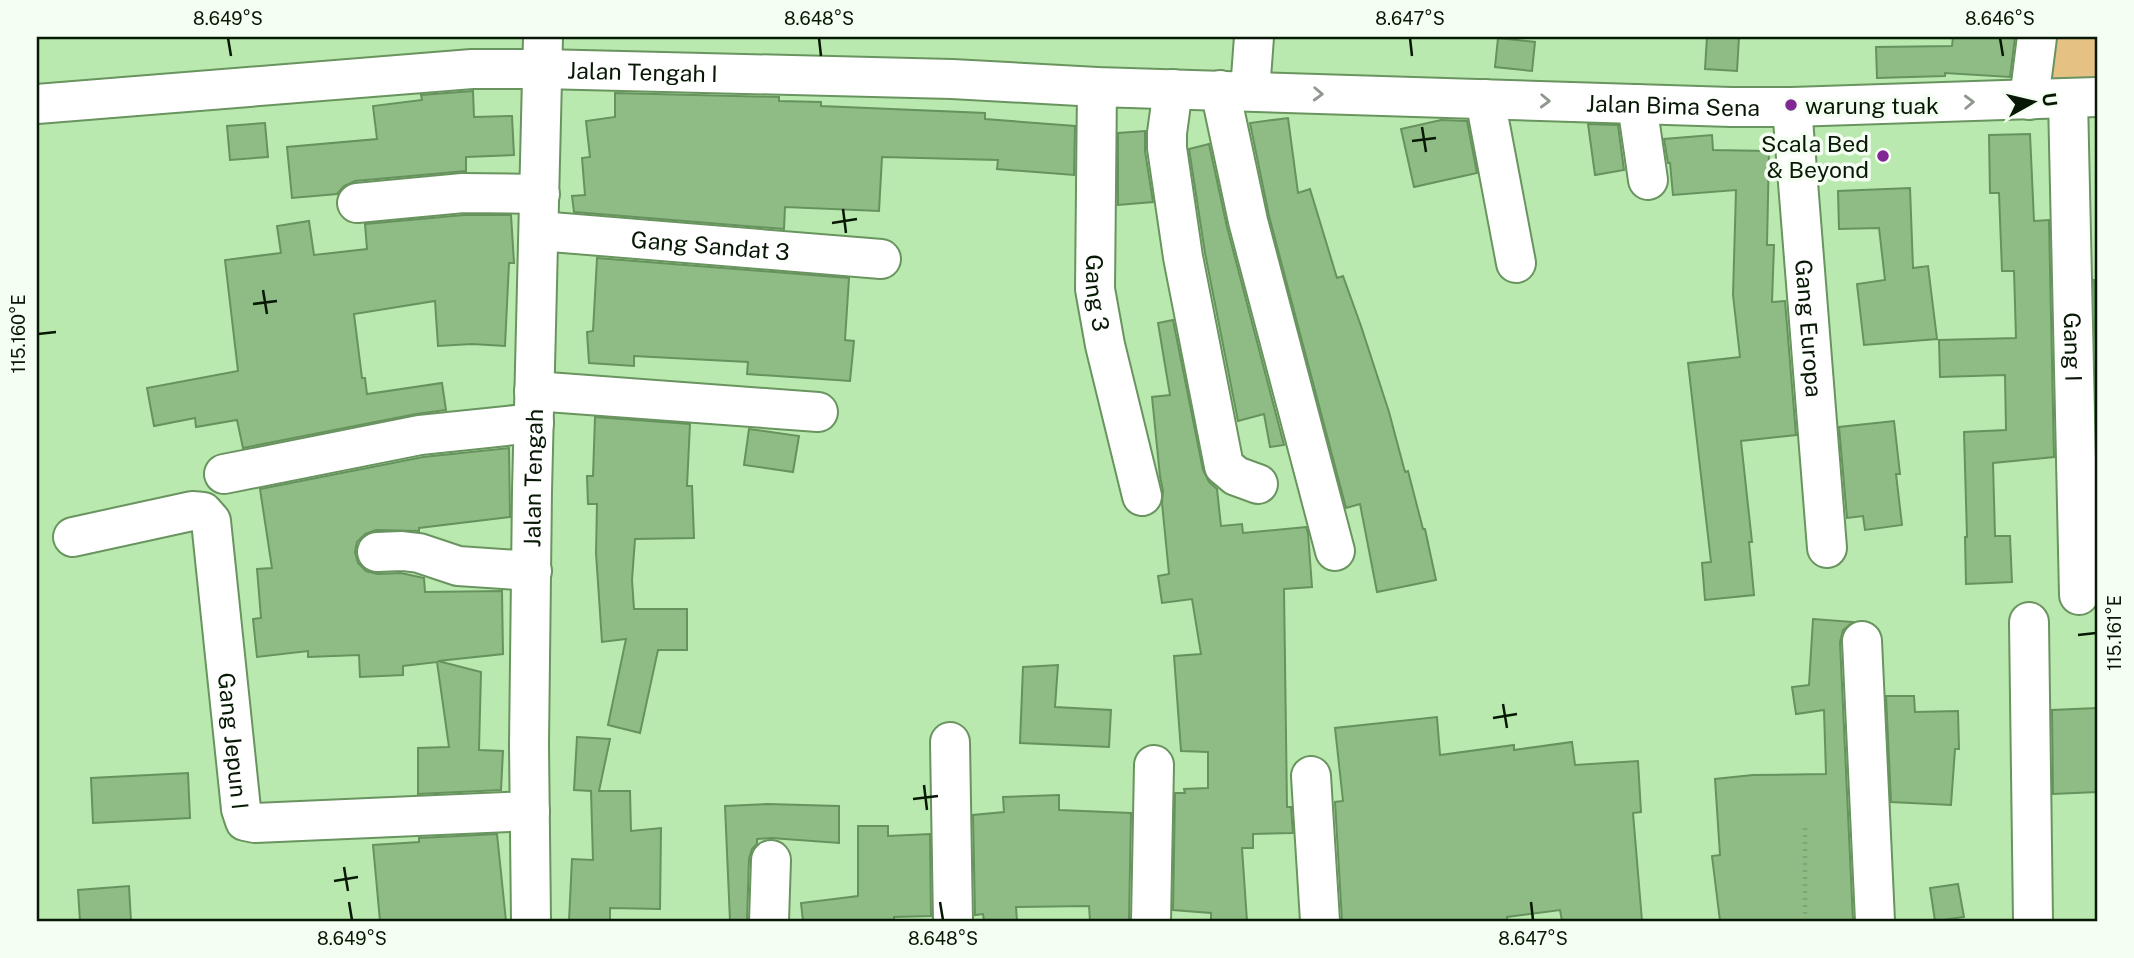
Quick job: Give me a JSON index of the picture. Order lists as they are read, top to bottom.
{
  "streets": {
    "street": [
      "Jalan Tengah I",
      "Jalan Bima Sena",
      "Gang Sandat 3",
      "Gang 3",
      "Gang Europa",
      "Gang I",
      "Jalan Tengah",
      "Gang Jepun I"
    ]
  },
  "crossings": [
    ["Jalan Tengah I", "Jalan Bima Sena"],
    ["Jalan Tengah I", "Gang 3"],
    ["Jalan Tengah I", "Jalan Tengah"],
    ["Jalan Bima Sena", "Gang Europa"],
    ["Jalan Bima Sena", "Gang I"],
    ["Gang Sandat 3", "Jalan Tengah"],
    ["Jalan Tengah", "Gang Jepun I"]
  ],
  "one_way": ["Jalan Bima Sena"],
  "places": ["warung tuak", "Scala Bed & Beyond"],
  "north": "right",
  "coordinates": [
    "8.649°S",
    "8.648°S",
    "8.647°S",
    "8.646°S",
    "115.160°E",
    "115.161°E"
  ]
}
